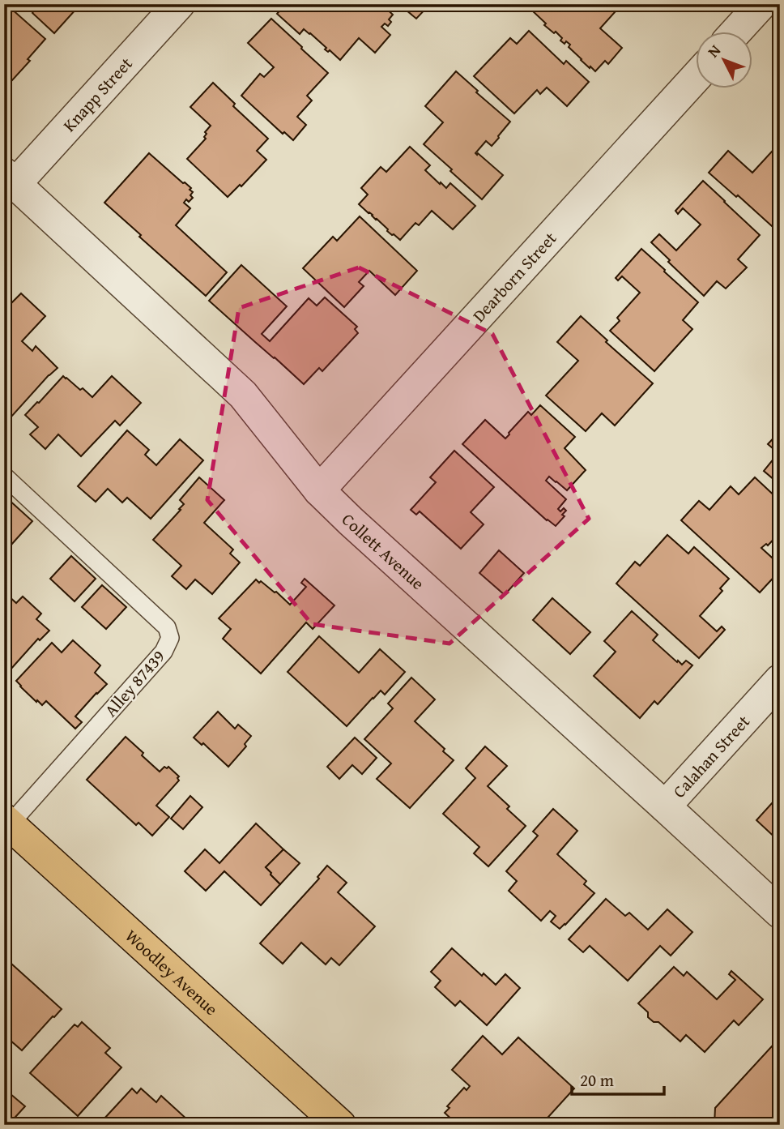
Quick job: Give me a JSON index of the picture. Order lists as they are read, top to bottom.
{
  "streets": {
    "main road": ["Woodley Avenue"],
    "street": [
      "Knapp Street",
      "Dearborn Street",
      "Collett Avenue",
      "Calahan Street"
    ],
    "lane": ["Alley 87439"]
  },
  "crossings": [
    ["Knapp Street", "Collett Avenue"],
    ["Dearborn Street", "Collett Avenue"],
    ["Collett Avenue", "Calahan Street"],
    ["Alley 87439", "Woodley Avenue"]
  ],
  "scale_bar": "20 m",
  "north": "top left"
}
